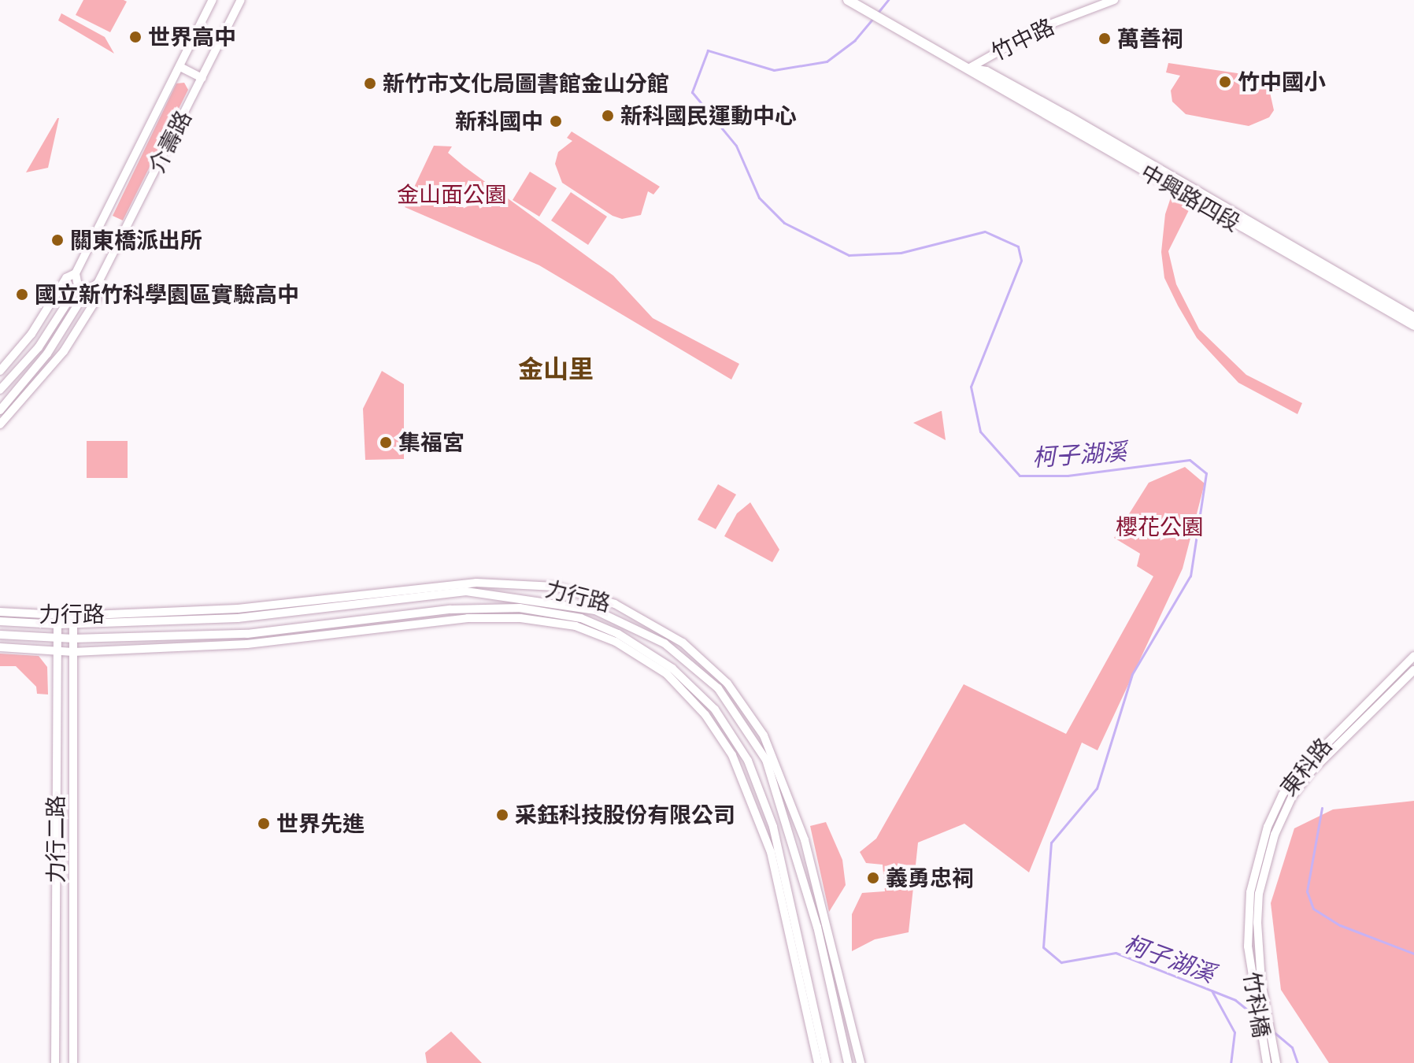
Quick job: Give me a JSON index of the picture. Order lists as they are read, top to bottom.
{
  "streets": {
    "main road": ["中興路四段"],
    "street": [
      "竹中路",
      "介壽路",
      "力行路",
      "東科路",
      "力行二路",
      "竹科橋"
    ]
  },
  "crossings": [
    ["竹中路", "中興路四段"],
    ["力行路", "力行二路"],
    ["東科路", "竹科橋"]
  ],
  "districts": ["金山里"],
  "water": ["柯子湖溪"],
  "parks": ["金山面公園", "櫻花公園"],
  "places": [
    "世界高中",
    "萬善祠",
    "竹中國小",
    "新竹市文化局圖書館金山分館",
    "新科國民運動中心",
    "新科國中",
    "關東橋派出所",
    "國立新竹科學園區實驗高中",
    "集福宮",
    "采鈺科技股份有限公司",
    "世界先進",
    "義勇忠祠"
  ]
}
